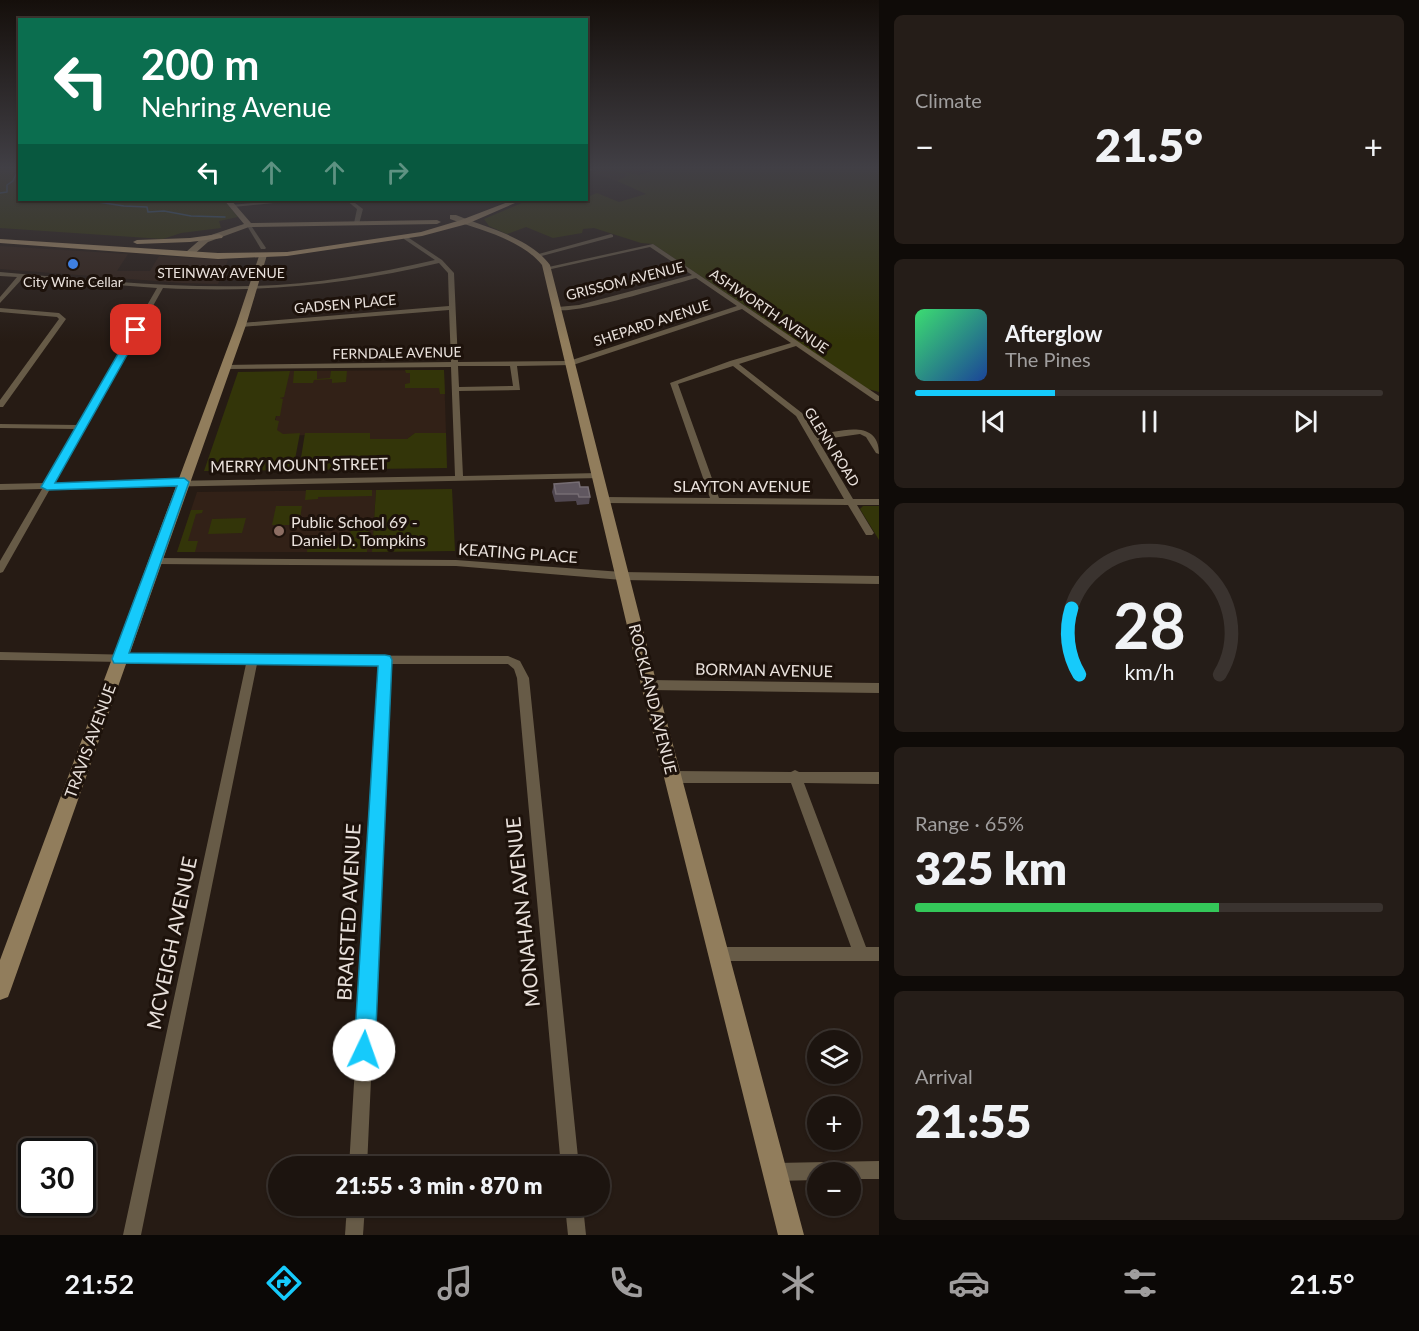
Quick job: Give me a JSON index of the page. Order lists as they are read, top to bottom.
{
  "streets": {
    "street": [
      "STEINWAY AVENUE",
      "GRISSOM AVENUE",
      "GADSEN PLACE",
      "ASHWORTH AVENUE",
      "SHEPARD AVENUE",
      "FERNDALE AVENUE",
      "GLENN ROAD",
      "MERRY MOUNT STREET",
      "SLAYTON AVENUE",
      "KEATING PLACE",
      "BORMAN AVENUE",
      "ROCKLAND AVENUE",
      "TRAVIS AVENUE",
      "BRAISTED AVENUE",
      "MONAHAN AVENUE",
      "MCVEIGH AVENUE"
    ]
  },
  "crossings": [
    ["STEINWAY AVENUE", "TRAVIS AVENUE"],
    ["GRISSOM AVENUE", "ASHWORTH AVENUE"],
    ["GRISSOM AVENUE", "ROCKLAND AVENUE"],
    ["GADSEN PLACE", "TRAVIS AVENUE"],
    ["ASHWORTH AVENUE", "SHEPARD AVENUE"],
    ["SHEPARD AVENUE", "FERNDALE AVENUE"],
    ["SHEPARD AVENUE", "ROCKLAND AVENUE"],
    ["FERNDALE AVENUE", "ROCKLAND AVENUE"],
    ["FERNDALE AVENUE", "TRAVIS AVENUE"],
    ["GLENN ROAD", "SLAYTON AVENUE"],
    ["MERRY MOUNT STREET", "ROCKLAND AVENUE"],
    ["MERRY MOUNT STREET", "TRAVIS AVENUE"],
    ["SLAYTON AVENUE", "ROCKLAND AVENUE"],
    ["KEATING PLACE", "ROCKLAND AVENUE"],
    ["KEATING PLACE", "TRAVIS AVENUE"],
    ["BORMAN AVENUE", "ROCKLAND AVENUE"],
    ["BRAISTED AVENUE", "MONAHAN AVENUE"]
  ],
  "places": ["City Wine Cellar", "Public School 69 - Daniel D. Tompkins"],
  "page": {
    "tile": [
      "Climate",
      ["Range · 65%", "325 km"],
      ["Arrival", "21:55"]
    ],
    "turn": ["200 m", "Nehring Avenue"],
    "heat": ["−", "21.5°", "+"],
    "song": ["Afterglow", "The Pines"],
    "map_buttons": ["+", "−"],
    "limit": "30",
    "trip": "21:55 · 3 min · 870 m",
    "tabs": ["21:52", "21.5°"],
    "gauge": ["28", "km/h"]
  }
}
